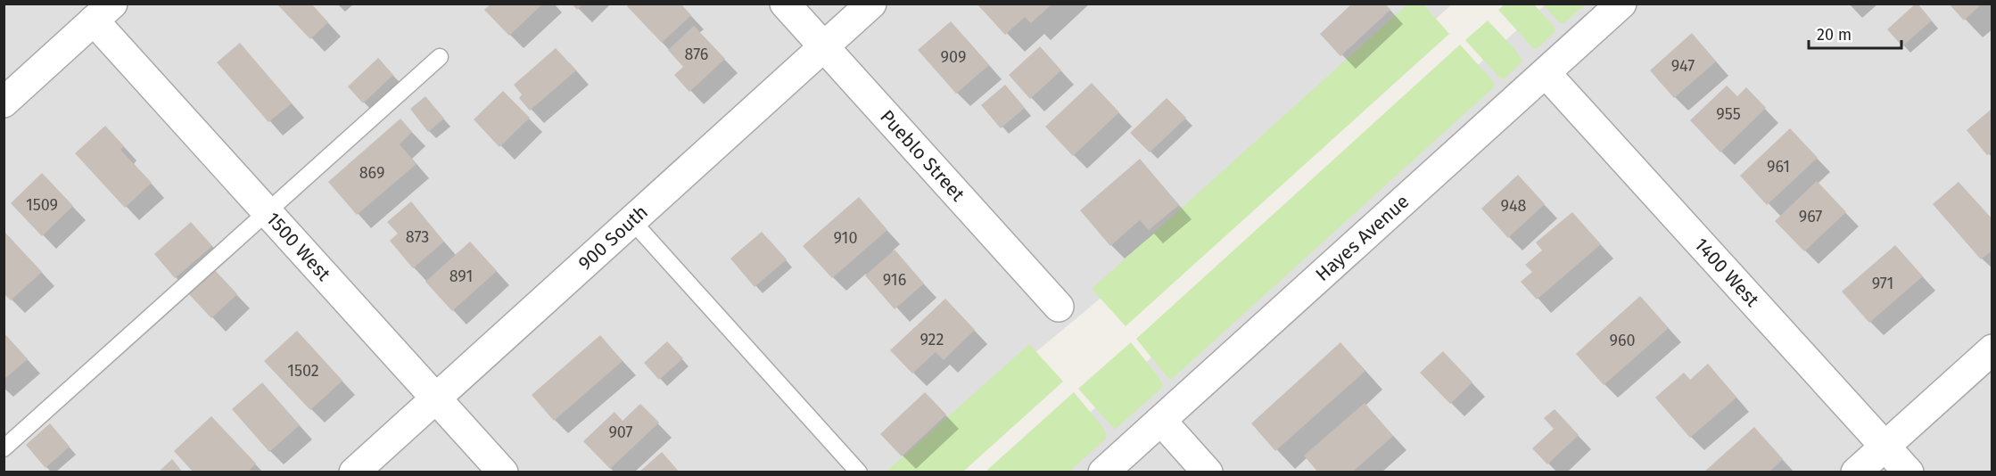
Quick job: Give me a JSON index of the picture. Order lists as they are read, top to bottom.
{
  "streets": {
    "street": [
      "Pueblo Street",
      "900 South",
      "Hayes Avenue",
      "1500 West",
      "1400 West"
    ]
  },
  "crossings": [
    ["Pueblo Street", "900 South"],
    ["900 South", "1500 West"],
    ["Hayes Avenue", "1400 West"]
  ],
  "house_numbers": [
    "876",
    "909",
    "947",
    "955",
    "961",
    "869",
    "1509",
    "948",
    "967",
    "873",
    "910",
    "891",
    "916",
    "971",
    "922",
    "960",
    "1502",
    "907"
  ],
  "scale_bar": "20 m"
}
